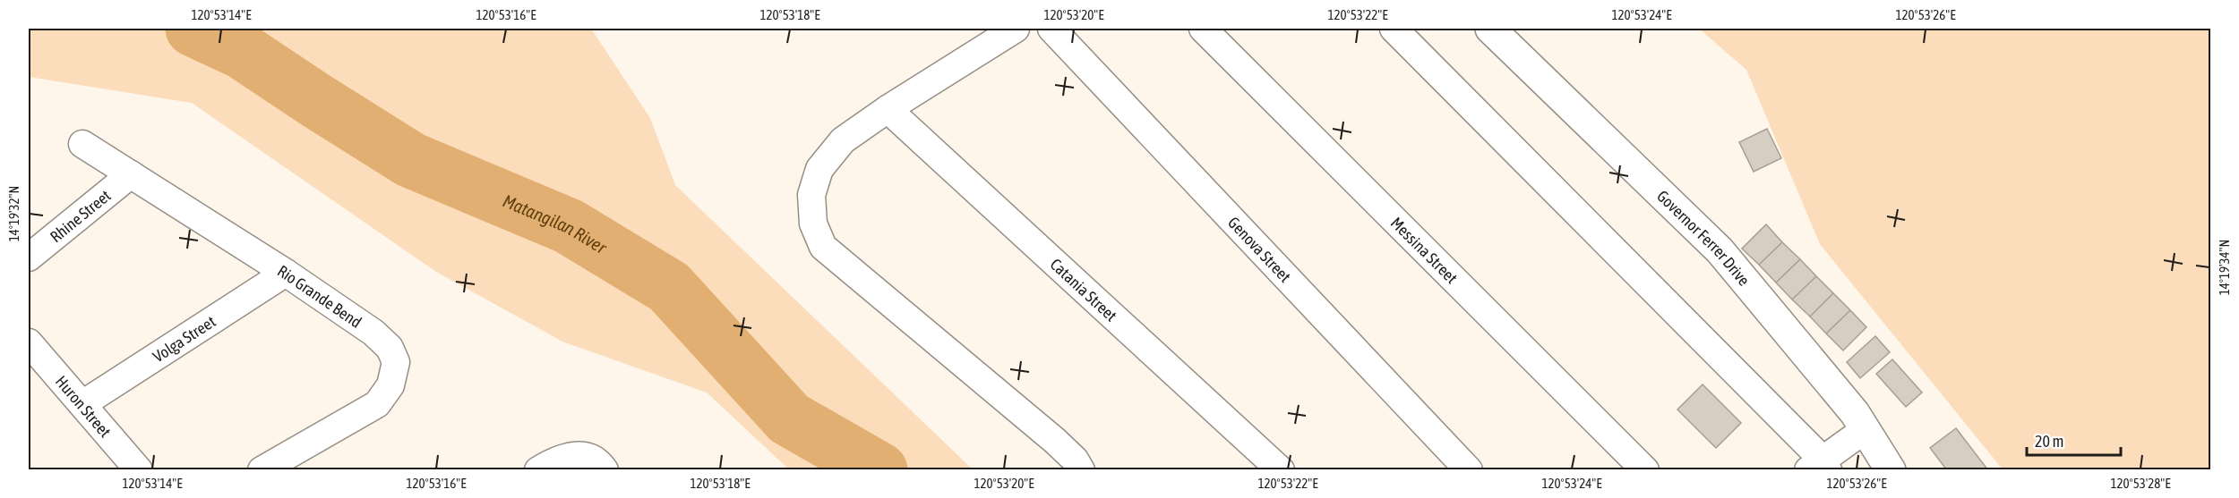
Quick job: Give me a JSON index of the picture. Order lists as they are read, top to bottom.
{
  "streets": {
    "main road": ["Governor Ferrer Drive"],
    "street": [
      "Rhine Street",
      "Genova Street",
      "Messina Street",
      "Catania Street",
      "Rio Grande Bend",
      "Volga Street",
      "Huron Street"
    ]
  },
  "crossings": [
    ["Rhine Street", "Rio Grande Bend"],
    ["Rio Grande Bend", "Volga Street"],
    ["Volga Street", "Huron Street"]
  ],
  "water": ["Matangilan River"],
  "scale_bar": "20 m",
  "coordinates": [
    "120°53'14\"E",
    "120°53'16\"E",
    "120°53'18\"E",
    "120°53'20\"E",
    "120°53'22\"E",
    "120°53'24\"E",
    "120°53'26\"E",
    "14°19'32\"N",
    "14°19'34\"N",
    "120°53'28\"E"
  ]
}
